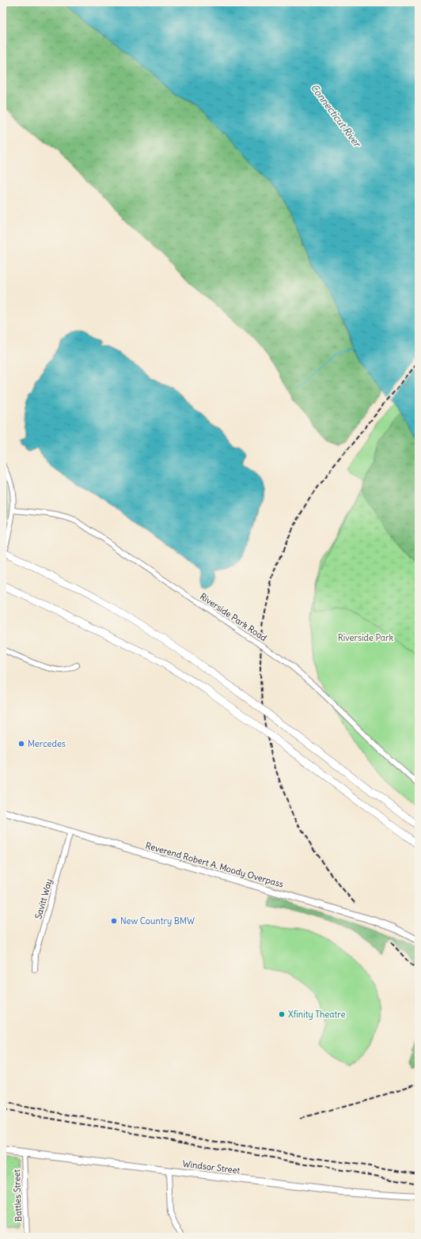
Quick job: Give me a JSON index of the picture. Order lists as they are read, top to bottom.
{
  "streets": {
    "main road": ["Reverend Robert A. Moody Overpass", "Windsor Street"],
    "street": ["Riverside Park Road", "Savitt Way", "Battles Street"]
  },
  "crossings": [
    ["Reverend Robert A. Moody Overpass", "Savitt Way"],
    ["Windsor Street", "Battles Street"]
  ],
  "water": ["Connecticut River"],
  "parks": ["Riverside Park"],
  "places": ["Mercedes", "New Country BMW", "Xfinity Theatre"]
}
